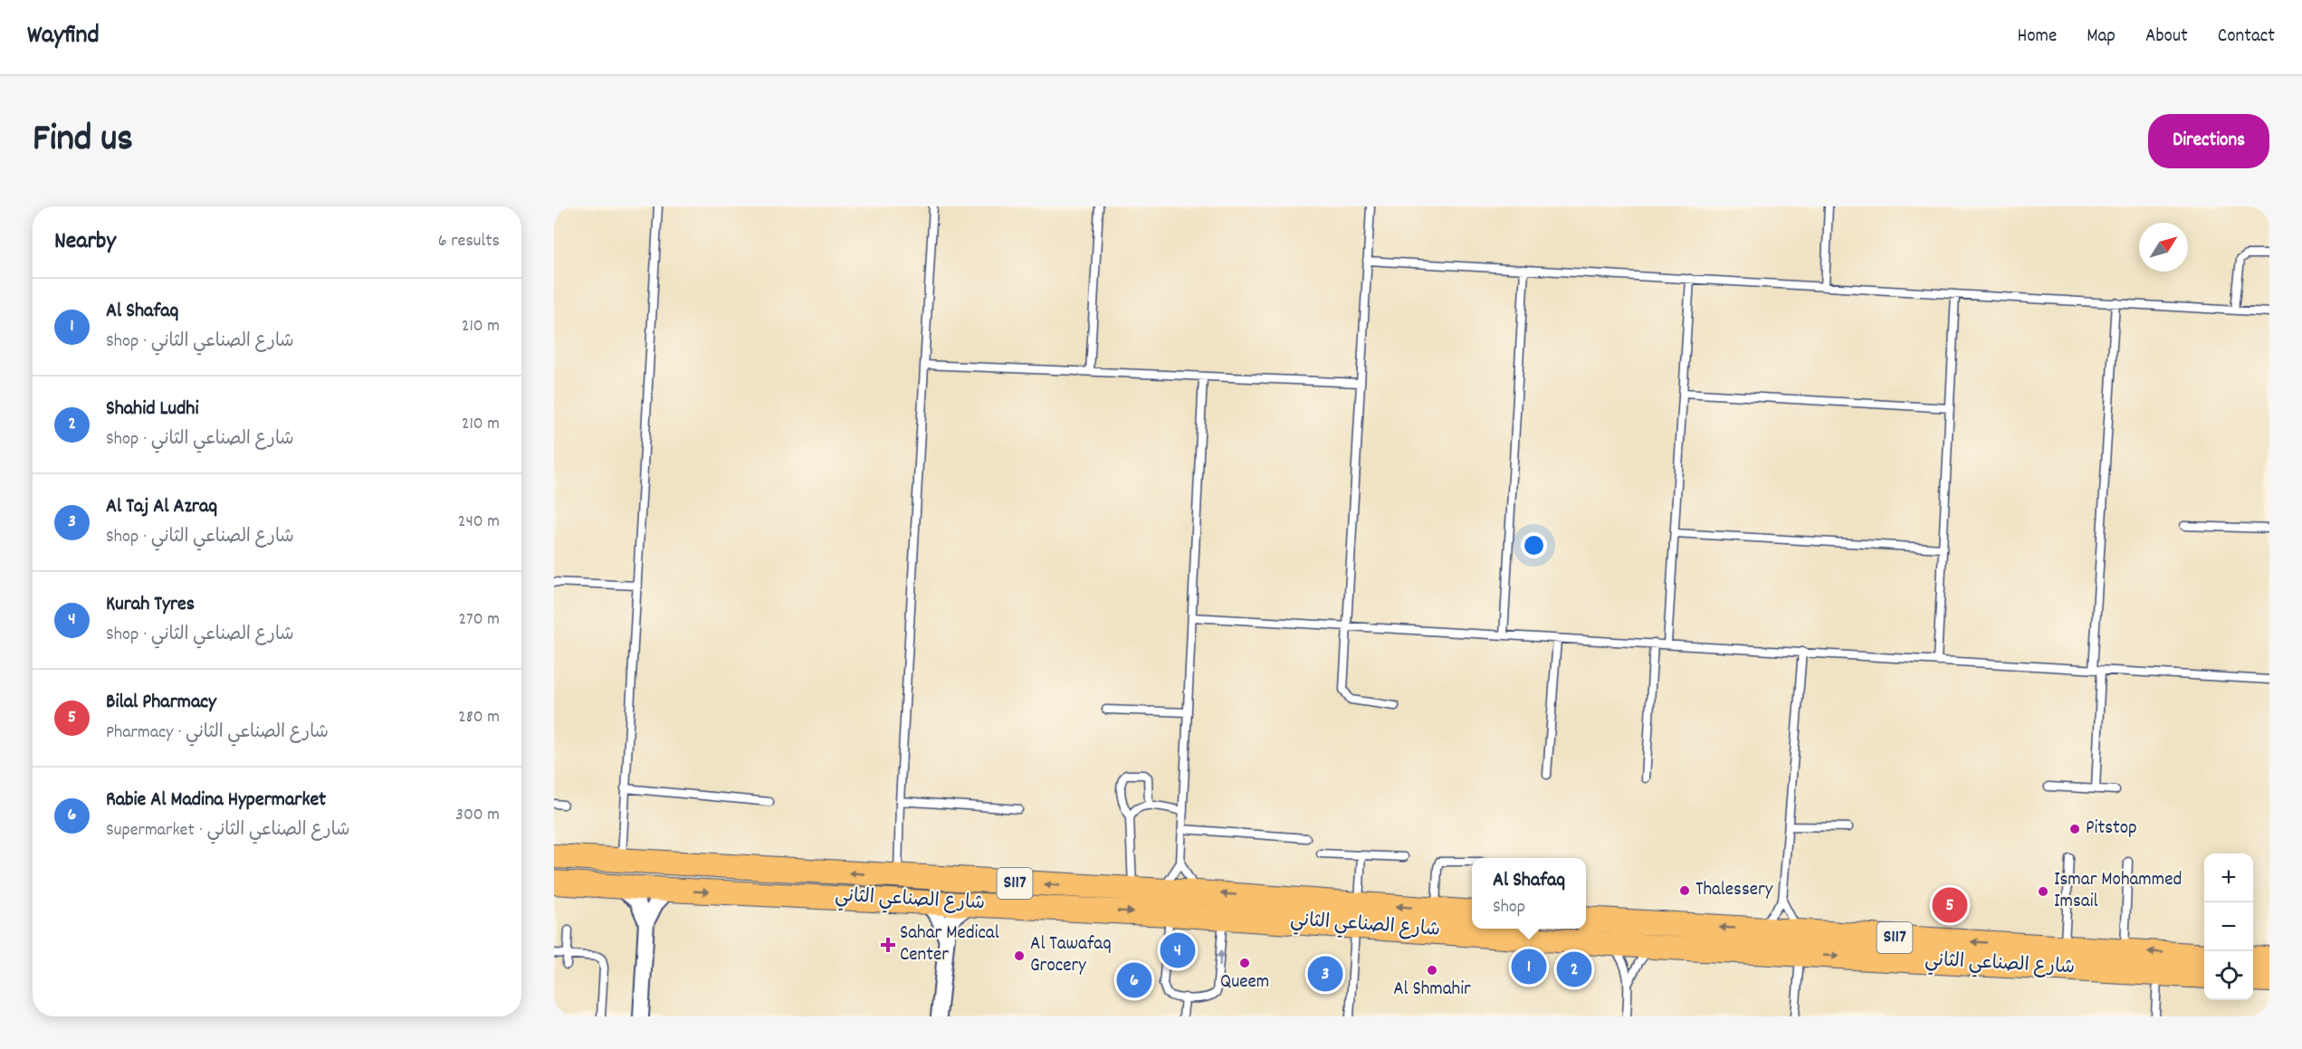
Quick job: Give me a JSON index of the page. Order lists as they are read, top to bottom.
{
  "streets": {
    "main road": ["S117", "شارع الصناعي الثاني"]
  },
  "places": {
    "other": [
      "Pitstop",
      "Thalessery",
      "Ismar Mohammed Imsail",
      "Al Tawafaq Grocery",
      "Queem",
      "Al Shmahir"
    ],
    "health": ["Sahar Medical Center"]
  },
  "north": "top right",
  "page": {
    "header": "Wayfind",
    "nav": [
      "Home",
      "Map",
      "About",
      "Contact"
    ],
    "title": "Find us",
    "buttons": "Directions",
    "heading": ["Nearby", "6 results"],
    "list": [
      {
        "mark": "1",
        "name": "Al Shafaq",
        "note": "Shop · شارع الصناعي الثاني",
        "value": "210 m"
      },
      {
        "mark": "2",
        "name": "Shahid Ludhi",
        "note": "Shop · شارع الصناعي الثاني",
        "value": "210 m"
      },
      {
        "mark": "3",
        "name": "Al Taj Al Azraq",
        "note": "Shop · شارع الصناعي الثاني",
        "value": "240 m"
      },
      {
        "mark": "4",
        "name": "Kurah Tyres",
        "note": "Shop · شارع الصناعي الثاني",
        "value": "270 m"
      },
      {
        "mark": "5",
        "name": "Bilal Pharmacy",
        "note": "Pharmacy · شارع الصناعي الثاني",
        "value": "280 m"
      },
      {
        "mark": "6",
        "name": "Rabie Al Madina Hypermarket",
        "note": "Supermarket · شارع الصناعي الثاني",
        "value": "300 m"
      }
    ],
    "map_buttons": ["+", "−"],
    "popup": ["Al Shafaq", "Shop"],
    "pins": [
      "5",
      "4",
      "1",
      "2",
      "3",
      "6"
    ]
  }
}
